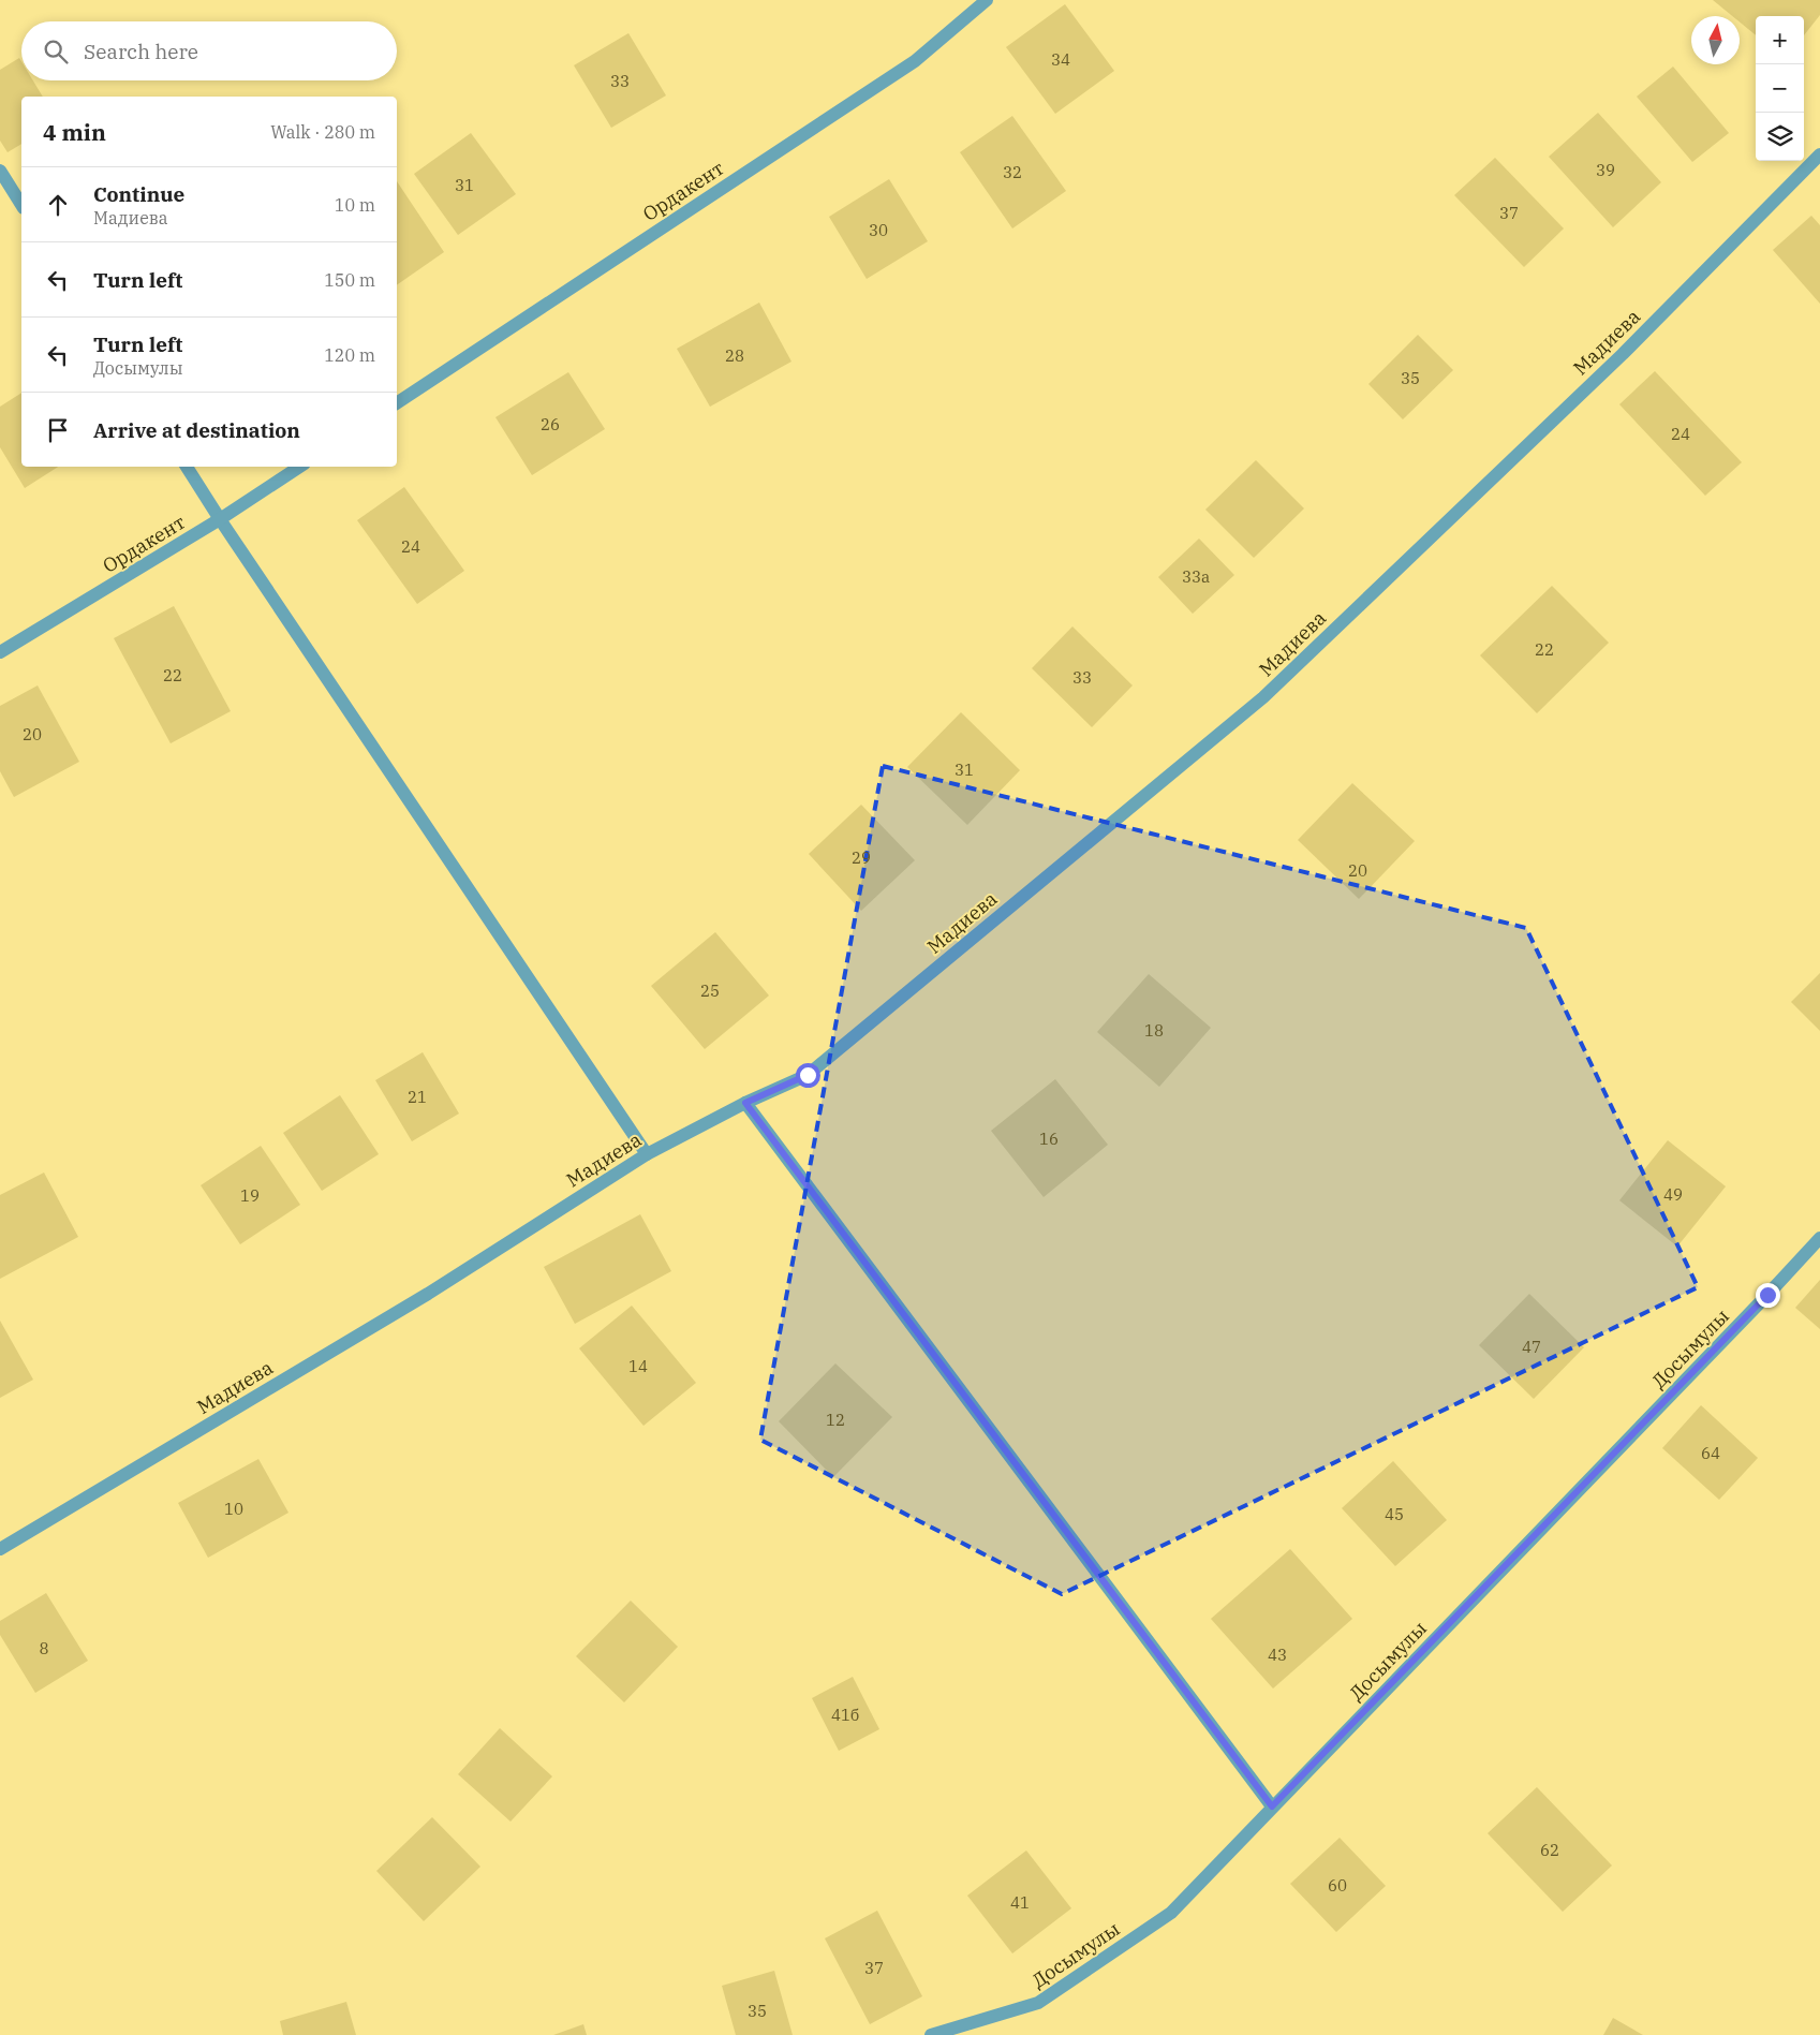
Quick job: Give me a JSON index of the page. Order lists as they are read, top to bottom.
{
  "streets": {
    "street": ["Ордакент", "Мадиева", "Досымулы"]
  },
  "house_numbers": [
    "34",
    "33",
    "39",
    "32",
    "31",
    "37",
    "30",
    "28",
    "35",
    "26",
    "24",
    "24",
    "33а",
    "22",
    "22",
    "33",
    "20",
    "31",
    "29",
    "20",
    "25",
    "18",
    "21",
    "16",
    "49",
    "19",
    "47",
    "14",
    "12",
    "64",
    "10",
    "45",
    "8",
    "43",
    "41б",
    "62",
    "60",
    "41",
    "37",
    "35"
  ],
  "north": "top",
  "page": {
    "map_buttons": ["+", "−"],
    "search": "Search here",
    "heading": ["4 min", "Walk · 280 m"],
    "list": [
      ["Continue", "Мадиева", "10 m"],
      ["Turn left", "150 m"],
      ["Turn left", "Досымулы", "120 m"],
      "Arrive at destination"
    ]
  }
}
